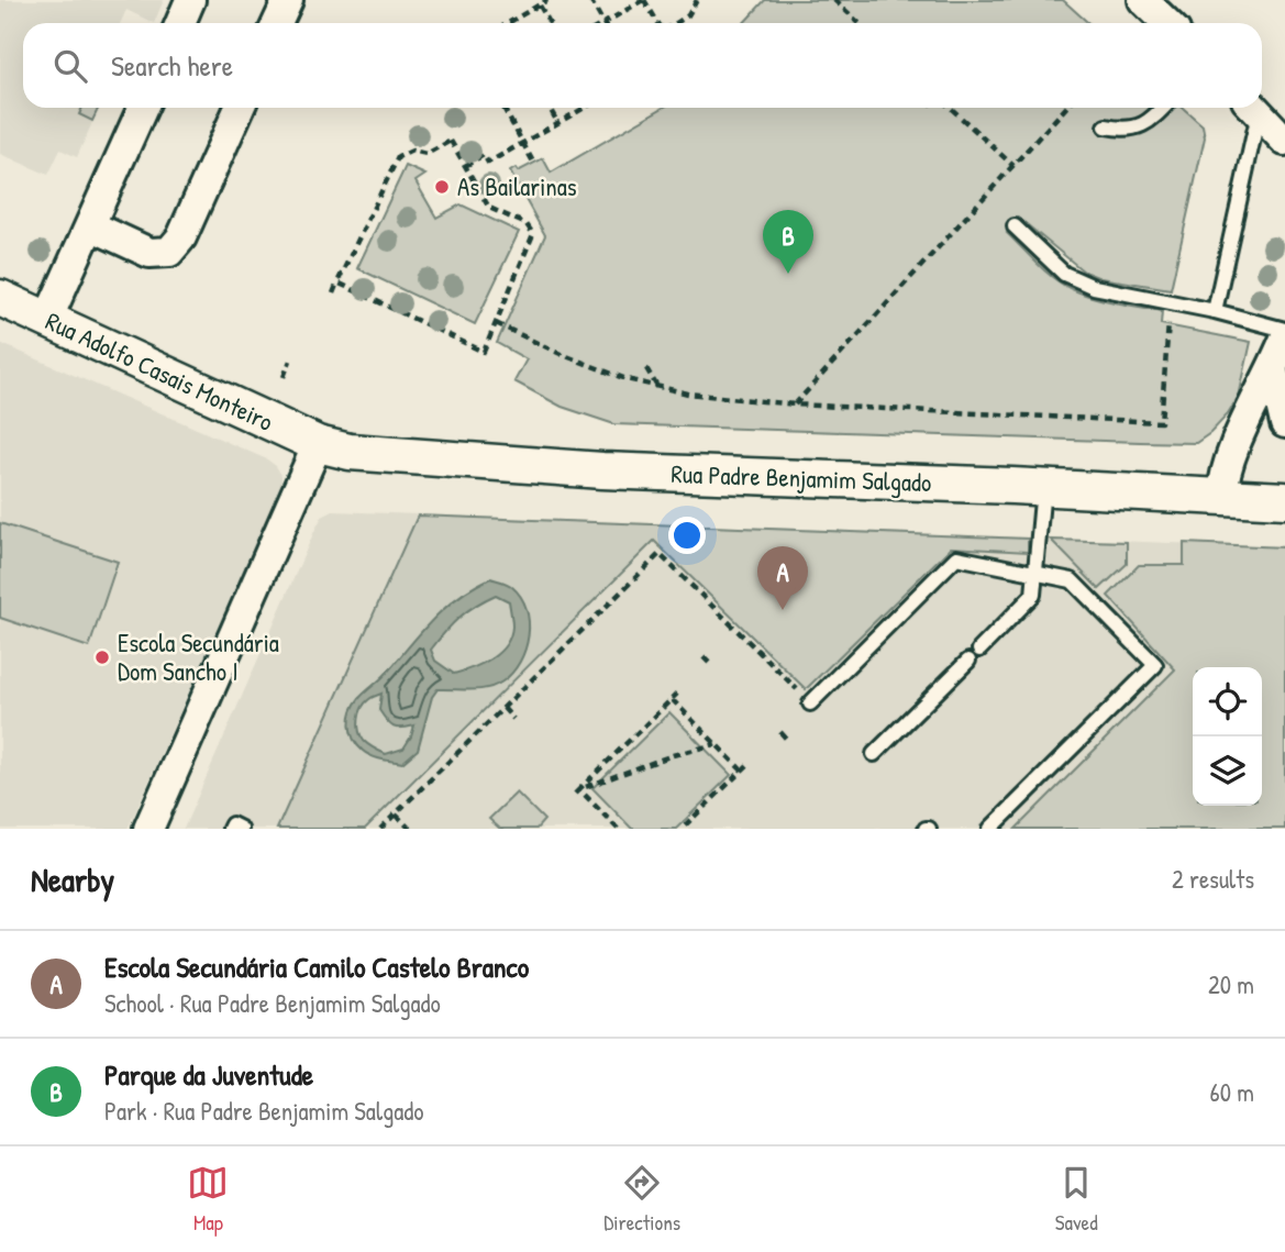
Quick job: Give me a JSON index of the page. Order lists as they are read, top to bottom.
{
  "streets": {
    "street": ["Rua Adolfo Casais Monteiro", "Rua Padre Benjamim Salgado"]
  },
  "crossings": [
    ["Rua Adolfo Casais Monteiro", "Rua Padre Benjamim Salgado"]
  ],
  "places": ["As Bailarinas", "Escola Secundária Dom Sancho I"],
  "page": {
    "search": "Search here",
    "pins": ["B", "A"],
    "heading": ["Nearby", "2 results"],
    "list": [
      {
        "mark": "A",
        "name": "Escola Secundária Camilo Castelo Branco",
        "note": "School · Rua Padre Benjamim Salgado",
        "value": "20 m"
      },
      {
        "mark": "B",
        "name": "Parque da Juventude",
        "note": "Park · Rua Padre Benjamim Salgado",
        "value": "60 m"
      }
    ],
    "nav": ["Map", "Directions", "Saved"]
  }
}
